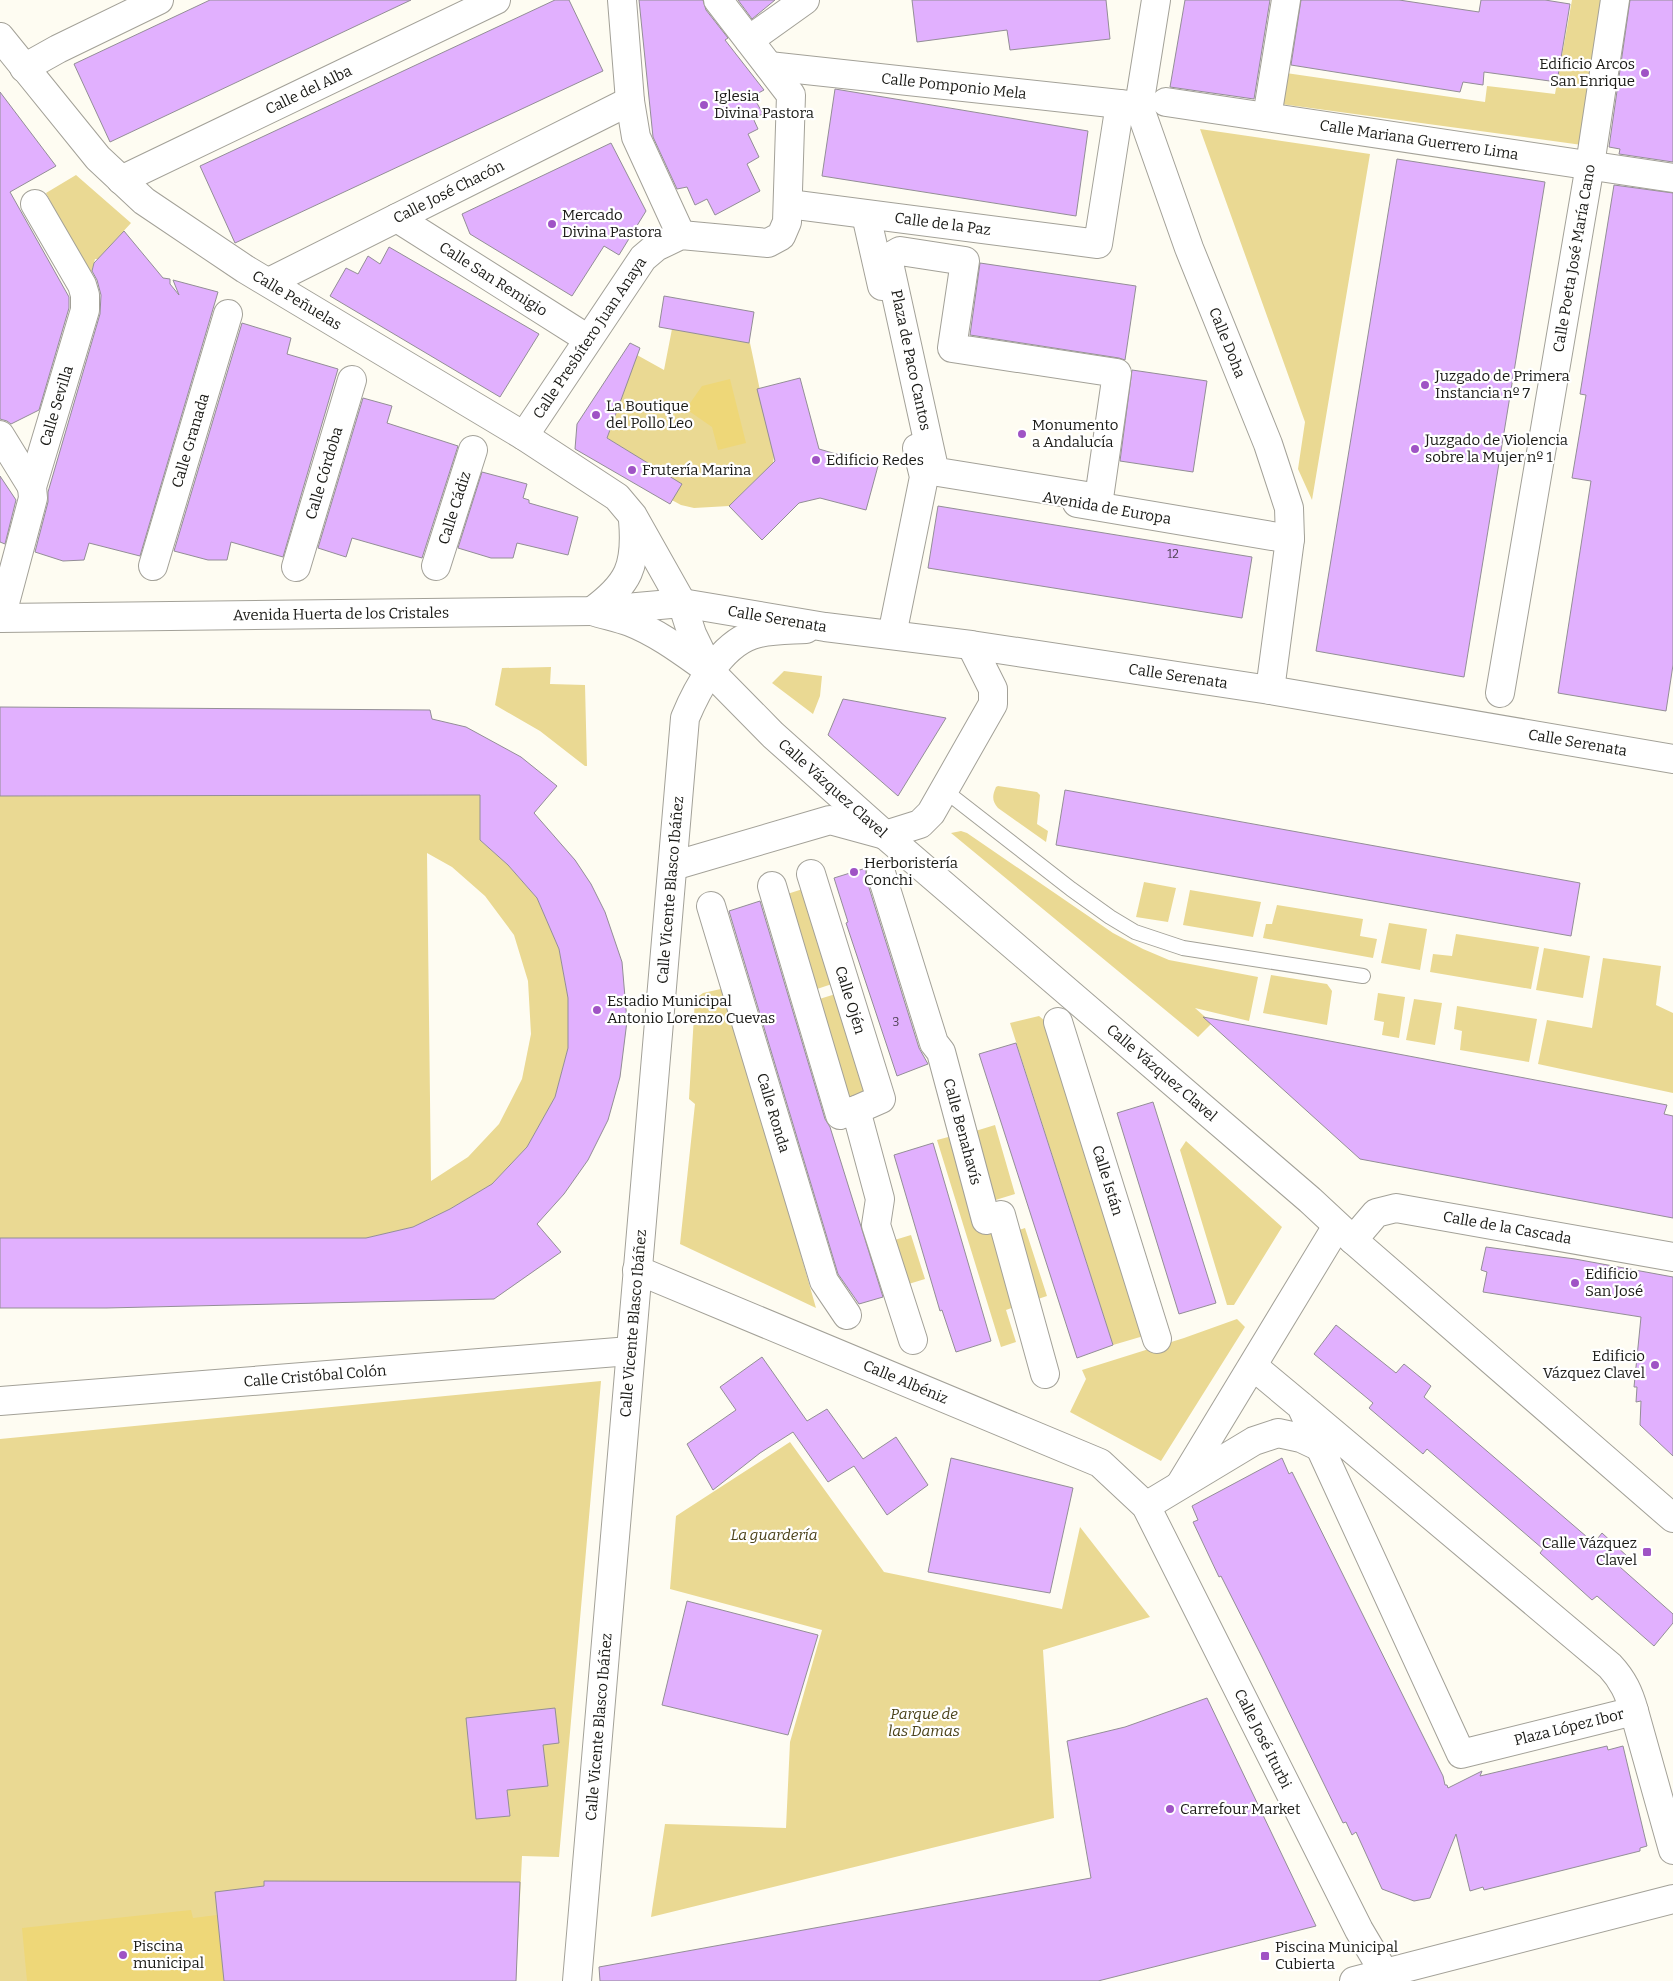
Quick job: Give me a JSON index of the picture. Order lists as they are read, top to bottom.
{
  "streets": {
    "street": [
      "Calle Pomponio Mela",
      "Calle del Alba",
      "Calle Mariana Guerrero Lima",
      "Calle José Chacón",
      "Calle de la Paz",
      "Calle Poeta José María Cano",
      "Calle San Remigio",
      "Calle Peñuelas",
      "Calle Presbítero Juan Anaya",
      "Calle Doha",
      "Plaza de Paco Cantos",
      "Calle Sevilla",
      "Calle Granada",
      "Calle Córdoba",
      "Calle Cádiz",
      "Avenida de Europa",
      "Avenida Huerta de los Cristales",
      "Calle Serenata",
      "Calle Vázquez Clavel",
      "Calle Vicente Blasco Ibáñez",
      "Calle Ojén",
      "Calle Ronda",
      "Calle Benahavís",
      "Calle Istán",
      "Calle de la Cascada",
      "Calle Cristóbal Colón",
      "Calle Albéniz",
      "Plaza López Ibor",
      "Calle José Iturbi"
    ]
  },
  "crossings": [
    ["Calle Pomponio Mela", "Calle de la Paz"],
    ["Calle Pomponio Mela", "Calle Doha"],
    ["Calle del Alba", "Calle Peñuelas"],
    ["Calle Mariana Guerrero Lima", "Calle Poeta José María Cano"],
    ["Calle José Chacón", "Calle San Remigio"],
    ["Calle José Chacón", "Calle Peñuelas"],
    ["Calle de la Paz", "Calle Doha"],
    ["Calle San Remigio", "Calle Presbítero Juan Anaya"],
    ["Calle Peñuelas", "Calle Presbítero Juan Anaya"],
    ["Calle Peñuelas", "Avenida Huerta de los Cristales"],
    ["Calle Peñuelas", "Calle Serenata"],
    ["Calle Peñuelas", "Calle Vázquez Clavel"],
    ["Calle Doha", "Avenida de Europa"],
    ["Calle Doha", "Calle Serenata"],
    ["Calle Sevilla", "Avenida Huerta de los Cristales"],
    ["Avenida Huerta de los Cristales", "Calle Serenata"],
    ["Avenida Huerta de los Cristales", "Calle Vázquez Clavel"],
    ["Calle Serenata", "Calle Vázquez Clavel"],
    ["Calle Serenata", "Calle Vicente Blasco Ibáñez"],
    ["Calle Vázquez Clavel", "Calle Vicente Blasco Ibáñez"],
    ["Calle Vázquez Clavel", "Calle de la Cascada"],
    ["Calle Vicente Blasco Ibáñez", "Calle Cristóbal Colón"],
    ["Calle Vicente Blasco Ibáñez", "Calle Albéniz"],
    ["Calle de la Cascada", "Plaza López Ibor"],
    ["Calle Albéniz", "Calle José Iturbi"]
  ],
  "parks": ["La guardería", "Parque de las Damas"],
  "places": {
    "other": [
      "Edificio Arcos San Enrique",
      "Iglesia Divina Pastora",
      "Mercado Divina Pastora",
      "Juzgado de Primera Instancia nº 7",
      "La Boutique del Pollo Leo",
      "Monumento a Andalucía",
      "Juzgado de Violencia sobre la Mujer nº 1",
      "Edificio Redes",
      "Frutería Marina",
      "Herboristería Conchi",
      "Estadio Municipal Antonio Lorenzo Cuevas",
      "Edificio San José",
      "Edificio Vázquez Clavel",
      "Carrefour Market",
      "Piscina municipal"
    ],
    "transit": ["Calle Vázquez Clavel", "Piscina Municipal Cubierta"]
  },
  "house_numbers": ["12", "3"]
}
